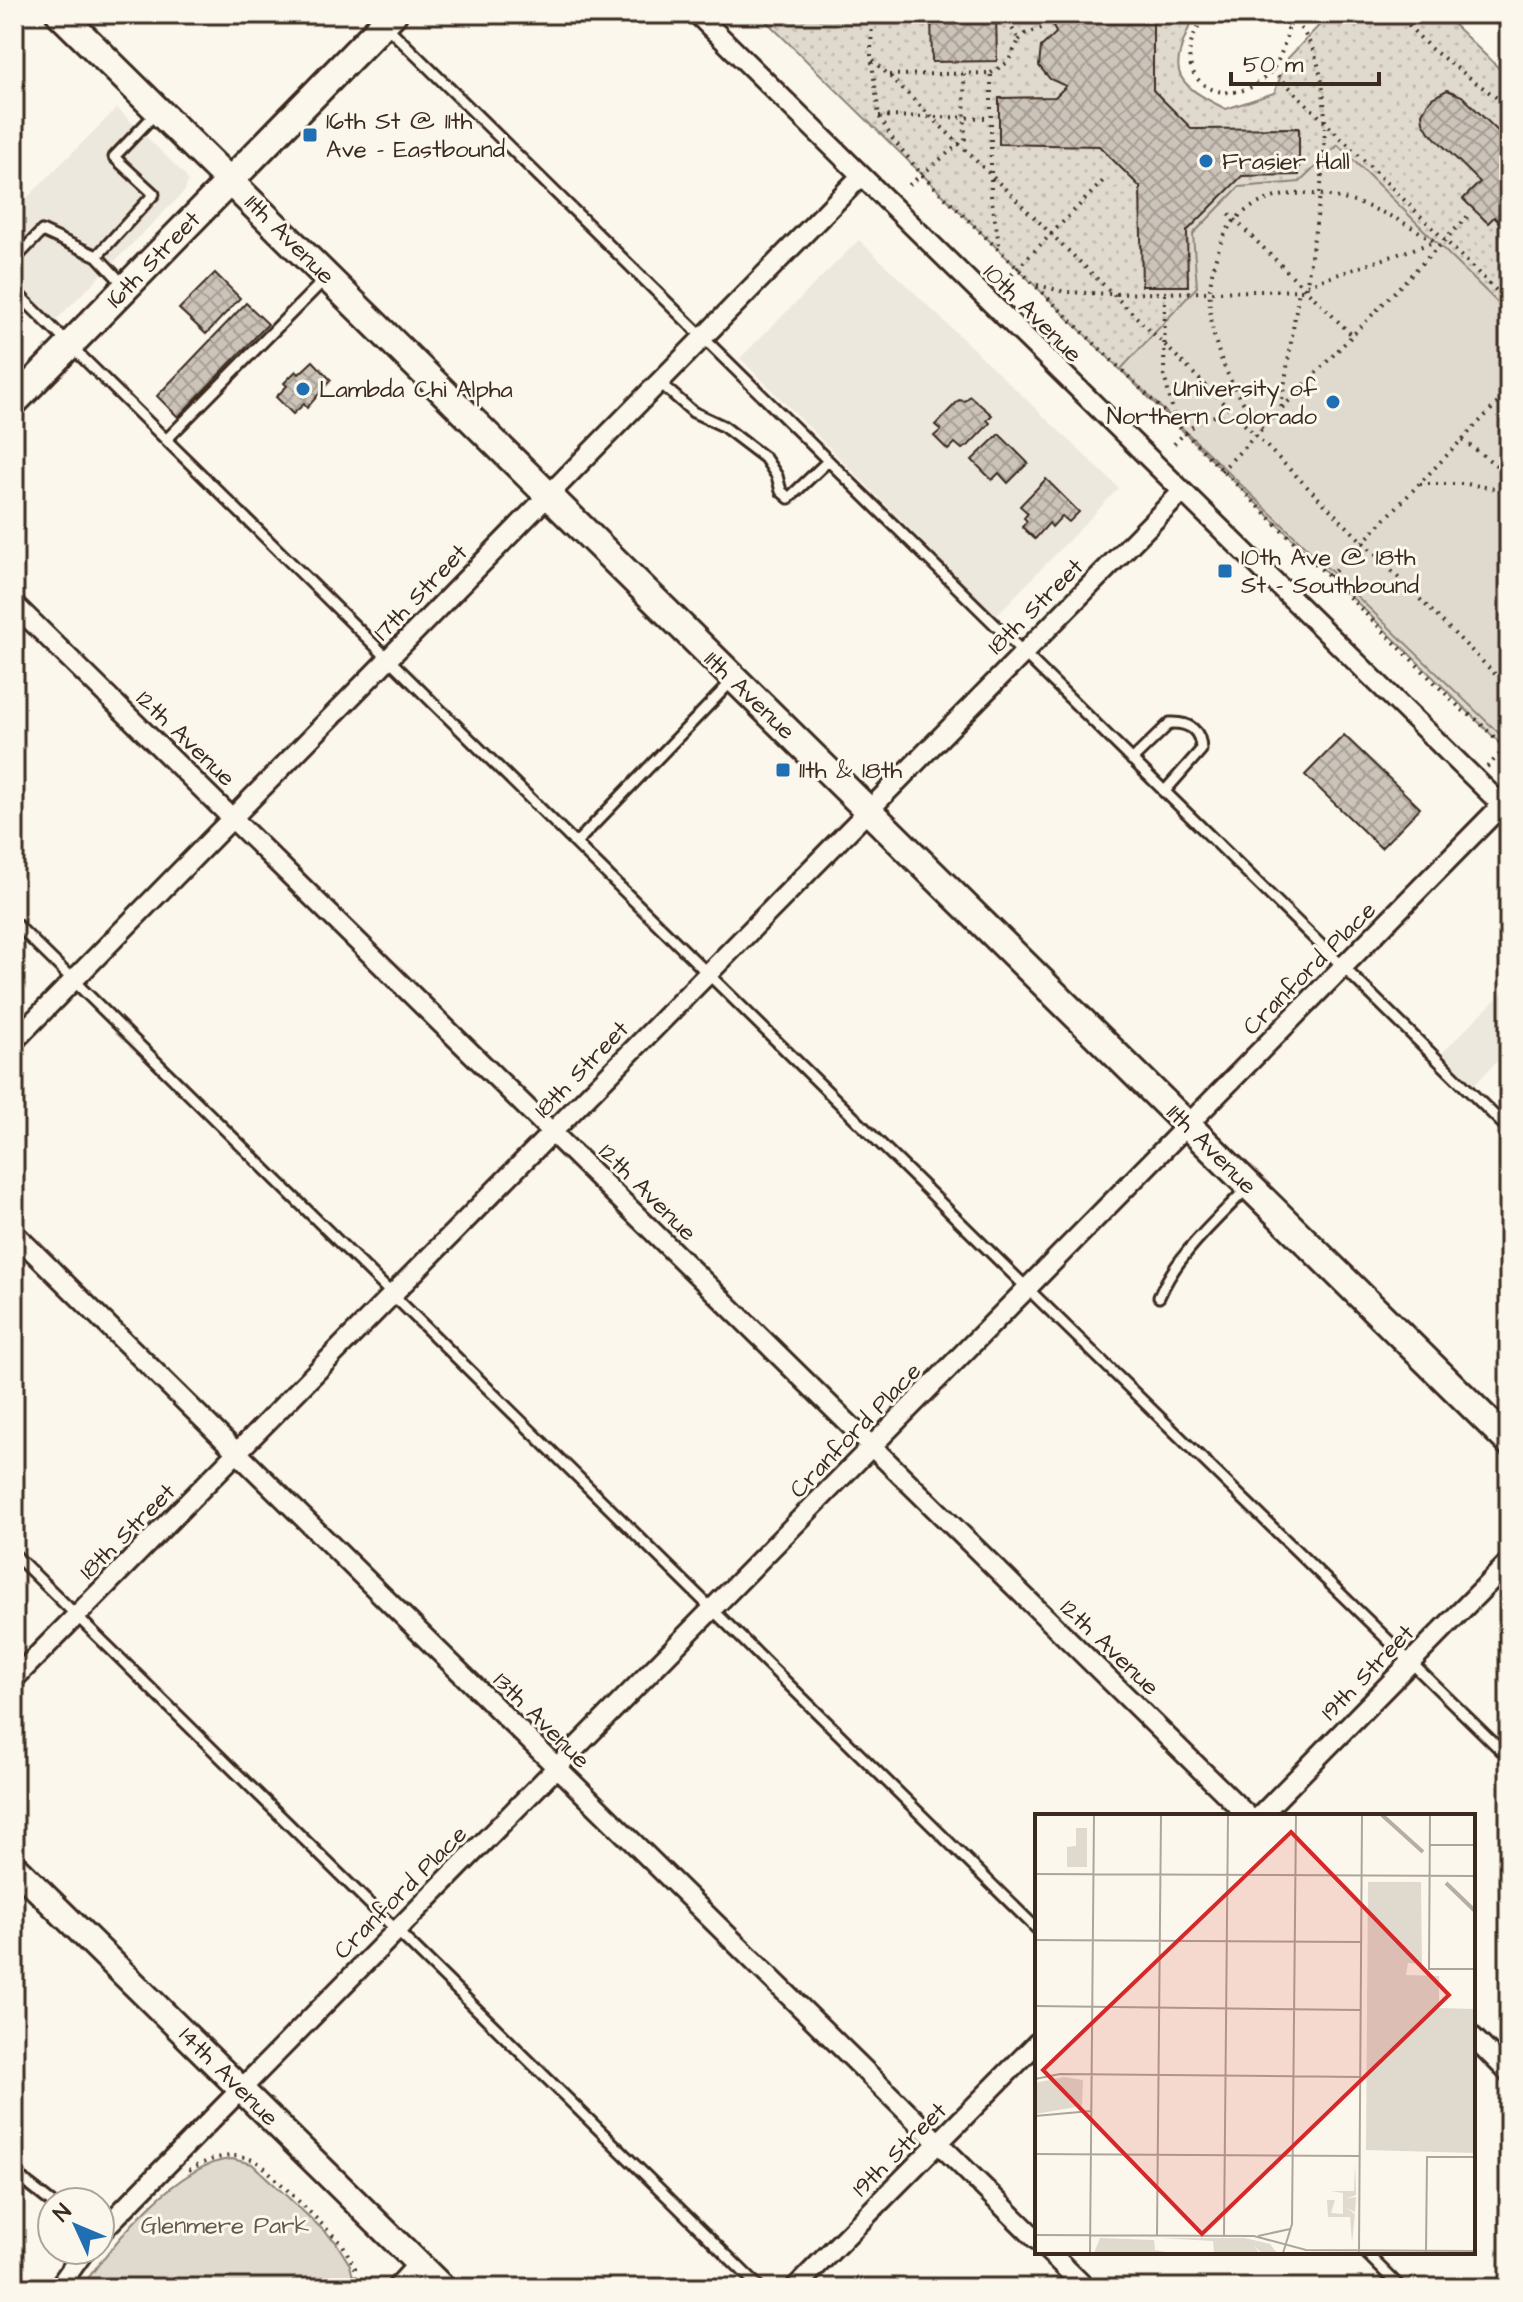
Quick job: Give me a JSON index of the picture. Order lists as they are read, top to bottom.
{
  "streets": {
    "main road": ["11th Avenue", "16th Street"],
    "street": [
      "10th Avenue",
      "17th Street",
      "18th Street",
      "12th Avenue",
      "Cranford Place",
      "19th Street",
      "13th Avenue",
      "14th Avenue"
    ]
  },
  "crossings": [
    ["11th Avenue", "16th Street"],
    ["11th Avenue", "17th Street"],
    ["11th Avenue", "18th Street"],
    ["11th Avenue", "Cranford Place"],
    ["10th Avenue", "17th Street"],
    ["10th Avenue", "18th Street"],
    ["10th Avenue", "Cranford Place"],
    ["17th Street", "12th Avenue"],
    ["18th Street", "12th Avenue"],
    ["18th Street", "13th Avenue"],
    ["12th Avenue", "Cranford Place"],
    ["Cranford Place", "13th Avenue"],
    ["Cranford Place", "14th Avenue"],
    ["19th Street", "13th Avenue"]
  ],
  "parks": ["Glenmere Park"],
  "places": {
    "transit": ["16th St @ 11th Ave - Eastbound", "10th Ave @ 18th St - Southbound", "11th & 18th"],
    "other": ["Frasier Hall", "Lambda Chi Alpha", "University of Northern Colorado"]
  },
  "scale_bar": "50 m",
  "north": "top left"
}
